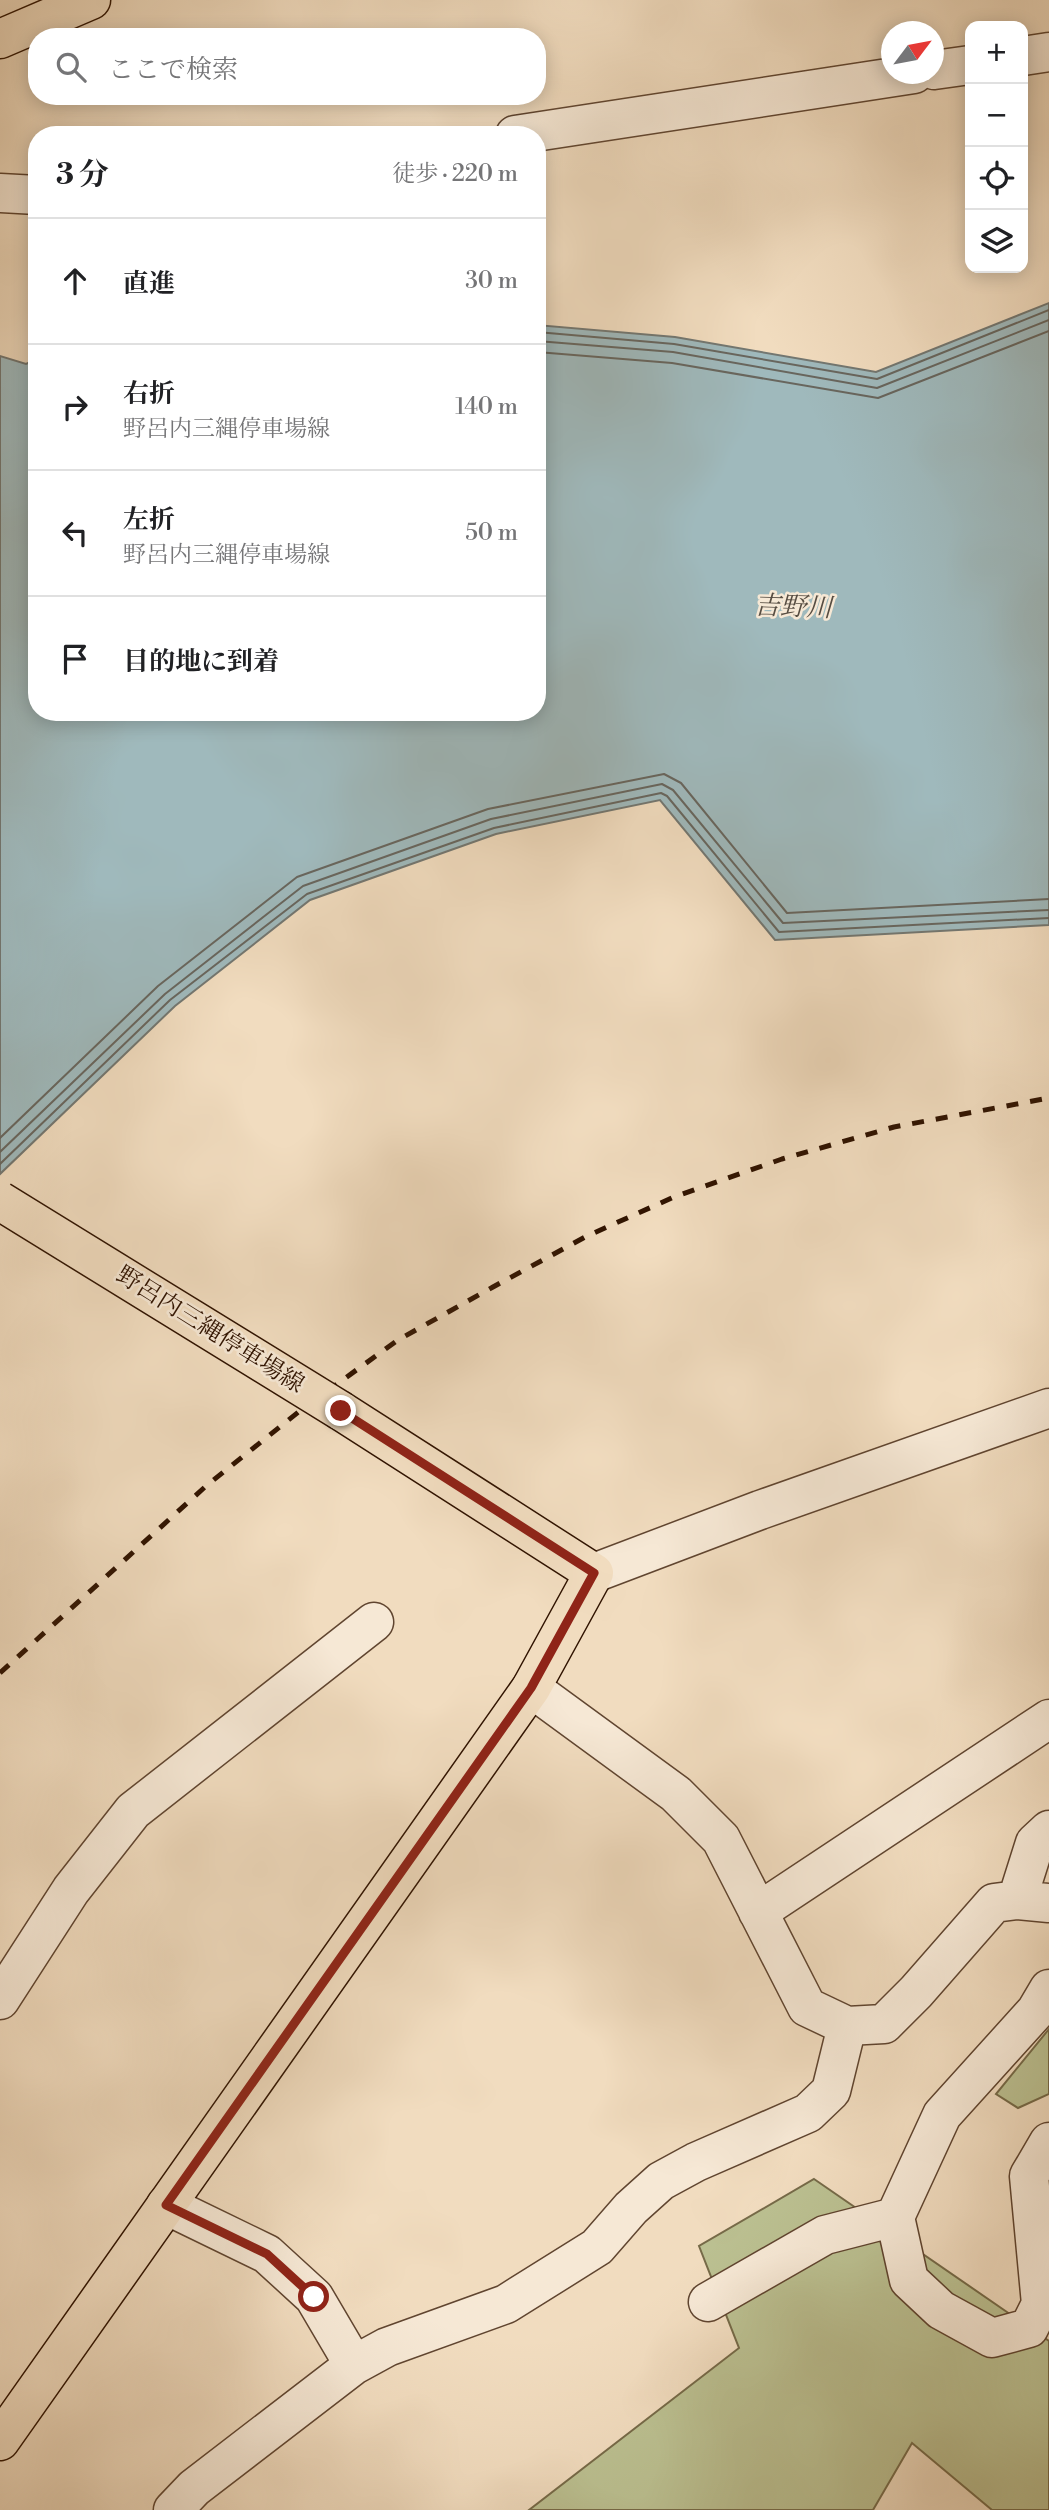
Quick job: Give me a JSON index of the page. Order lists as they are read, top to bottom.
{
  "streets": {
    "main road": ["野呂内三縄停車場線"]
  },
  "water": ["吉野川"],
  "north": "top right",
  "page": {
    "map_buttons": ["+", "−"],
    "search": "ここで検索",
    "heading": ["3 分", "徒歩 · 220 m"],
    "list": [
      ["直進", "30 m"],
      ["右折", "野呂内三縄停車場線", "140 m"],
      ["左折", "野呂内三縄停車場線", "50 m"],
      "目的地に到着"
    ]
  }
}
